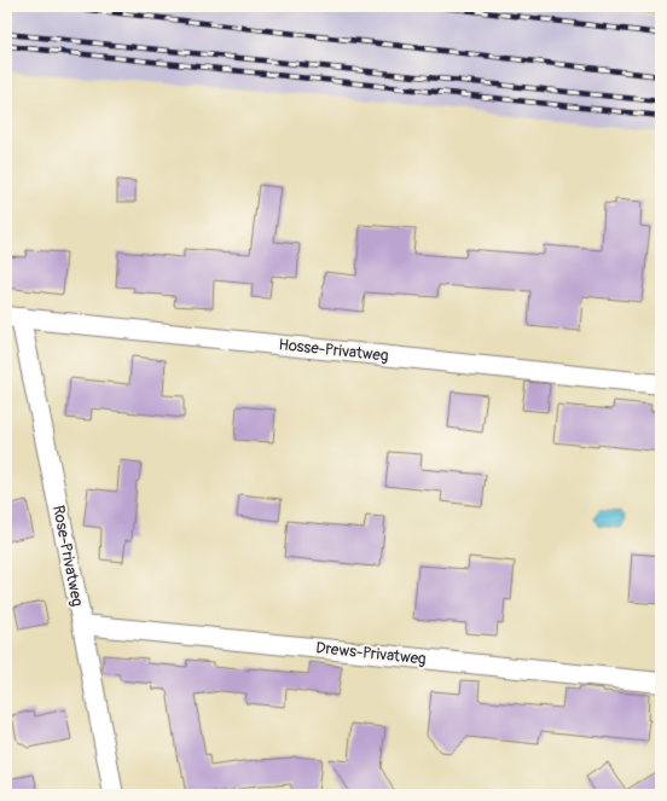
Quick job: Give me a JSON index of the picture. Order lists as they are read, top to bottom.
{
  "streets": {
    "street": ["Hosse-Privatweg", "Rose-Privatweg", "Drews-Privatweg"]
  },
  "crossings": [
    ["Hosse-Privatweg", "Rose-Privatweg"],
    ["Rose-Privatweg", "Drews-Privatweg"]
  ]
}
